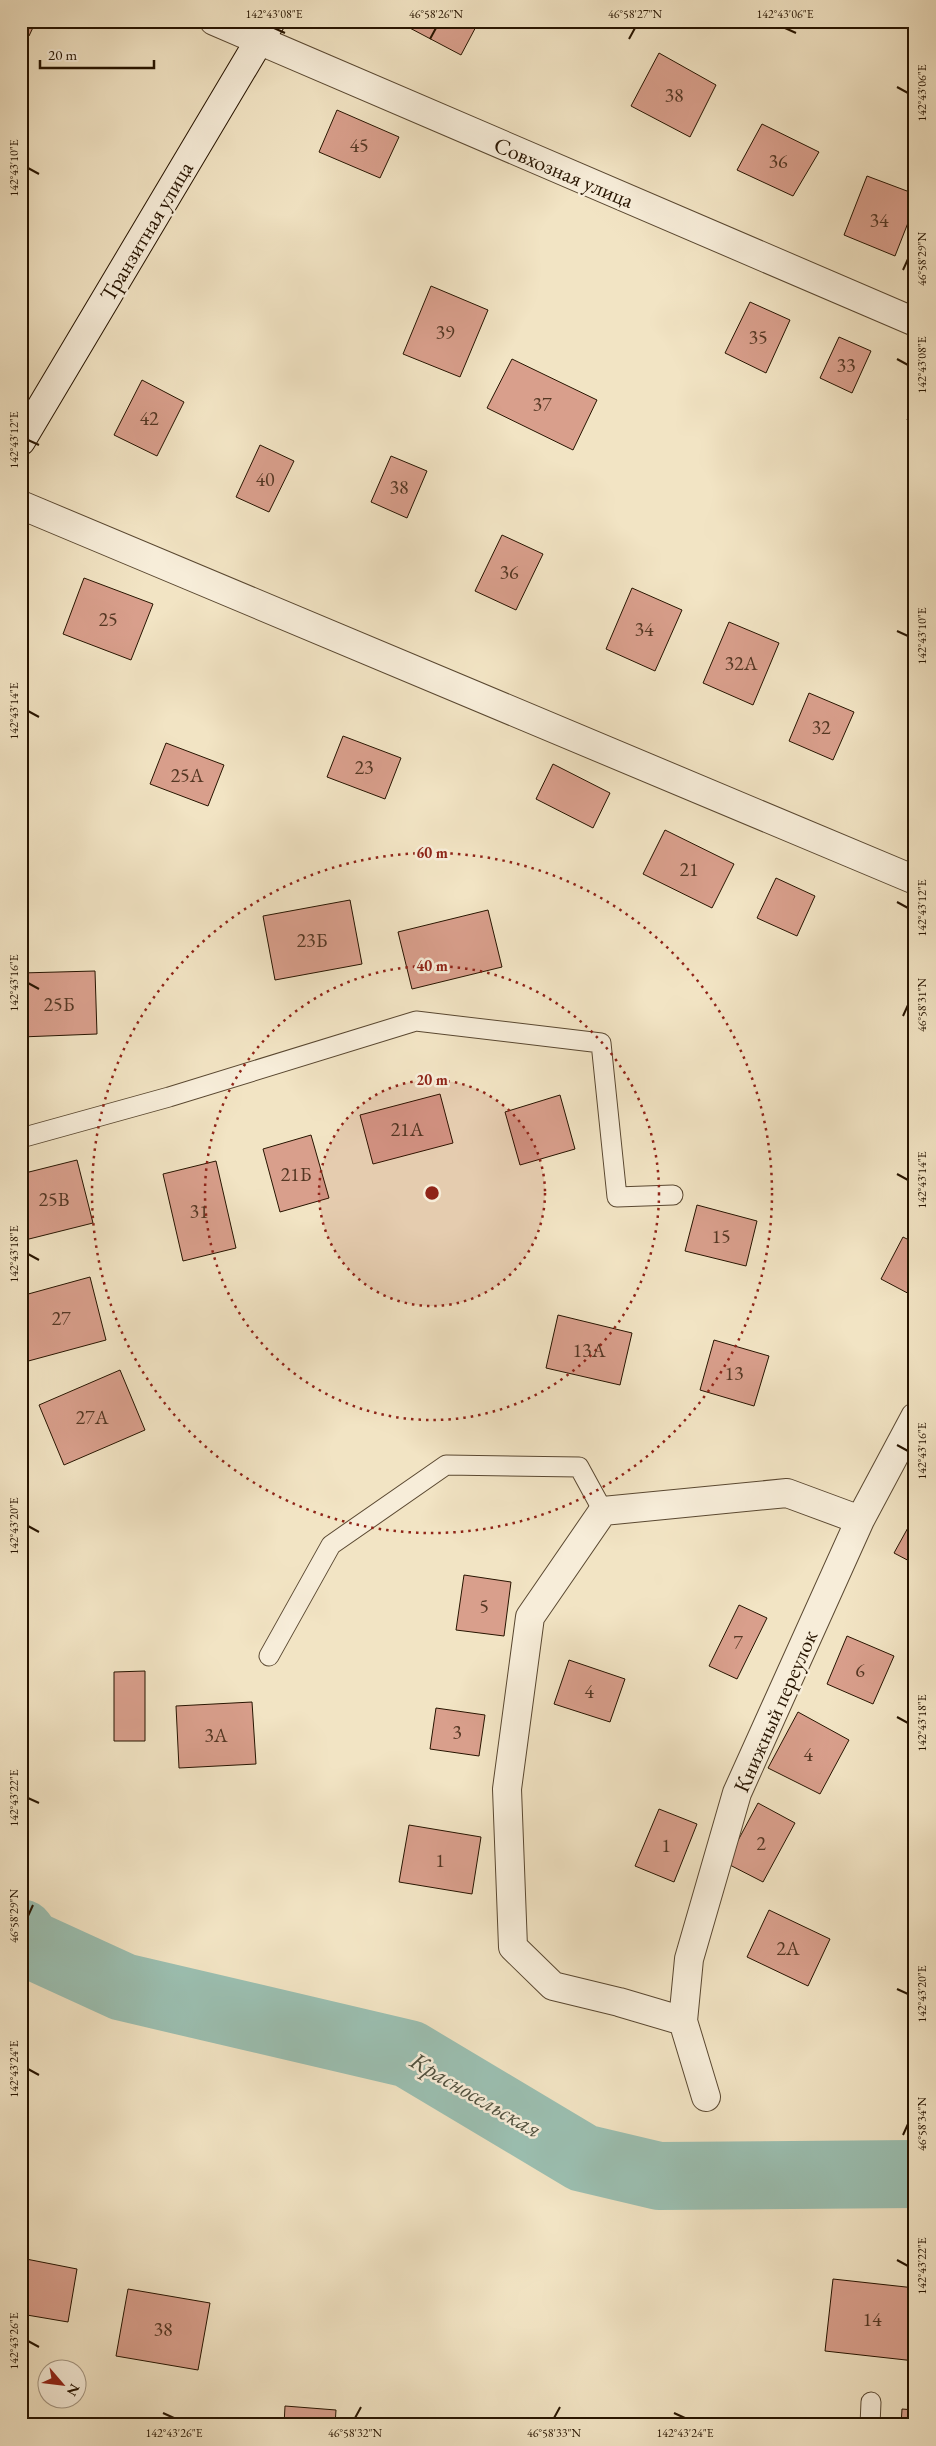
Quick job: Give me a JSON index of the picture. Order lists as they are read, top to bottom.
{
  "streets": {
    "street": ["Совхозная улица", "Транзитная улица", "Книжный переулок"]
  },
  "crossings": [
    ["Совхозная улица", "Транзитная улица"]
  ],
  "water": ["Красносельская"],
  "house_numbers": [
    "38",
    "45",
    "36",
    "34",
    "39",
    "35",
    "33",
    "37",
    "42",
    "40",
    "38",
    "36",
    "25",
    "34",
    "32А",
    "32",
    "23",
    "25А",
    "21",
    "23Б",
    "25Б",
    "21А",
    "21Б",
    "25В",
    "31",
    "15",
    "27",
    "13А",
    "13",
    "27А",
    "5",
    "7",
    "6",
    "4",
    "3",
    "3А",
    "4",
    "2",
    "1",
    "1",
    "2А",
    "14",
    "38"
  ],
  "scale_bar": "20 m",
  "north": "bottom right",
  "coordinates": [
    "142°43'08\"E",
    "46°58'26\"N",
    "46°58'27\"N",
    "142°43'06\"E",
    "142°43'10\"E",
    "46°58'29\"N",
    "142°43'12\"E",
    "142°43'14\"E",
    "142°43'16\"E",
    "46°58'31\"N",
    "142°43'18\"E",
    "142°43'20\"E",
    "142°43'22\"E",
    "142°43'24\"E",
    "46°58'34\"N",
    "142°43'26\"E",
    "46°58'32\"N",
    "46°58'33\"N"
  ],
  "rings": ["60 m", "40 m", "20 m"]
}
